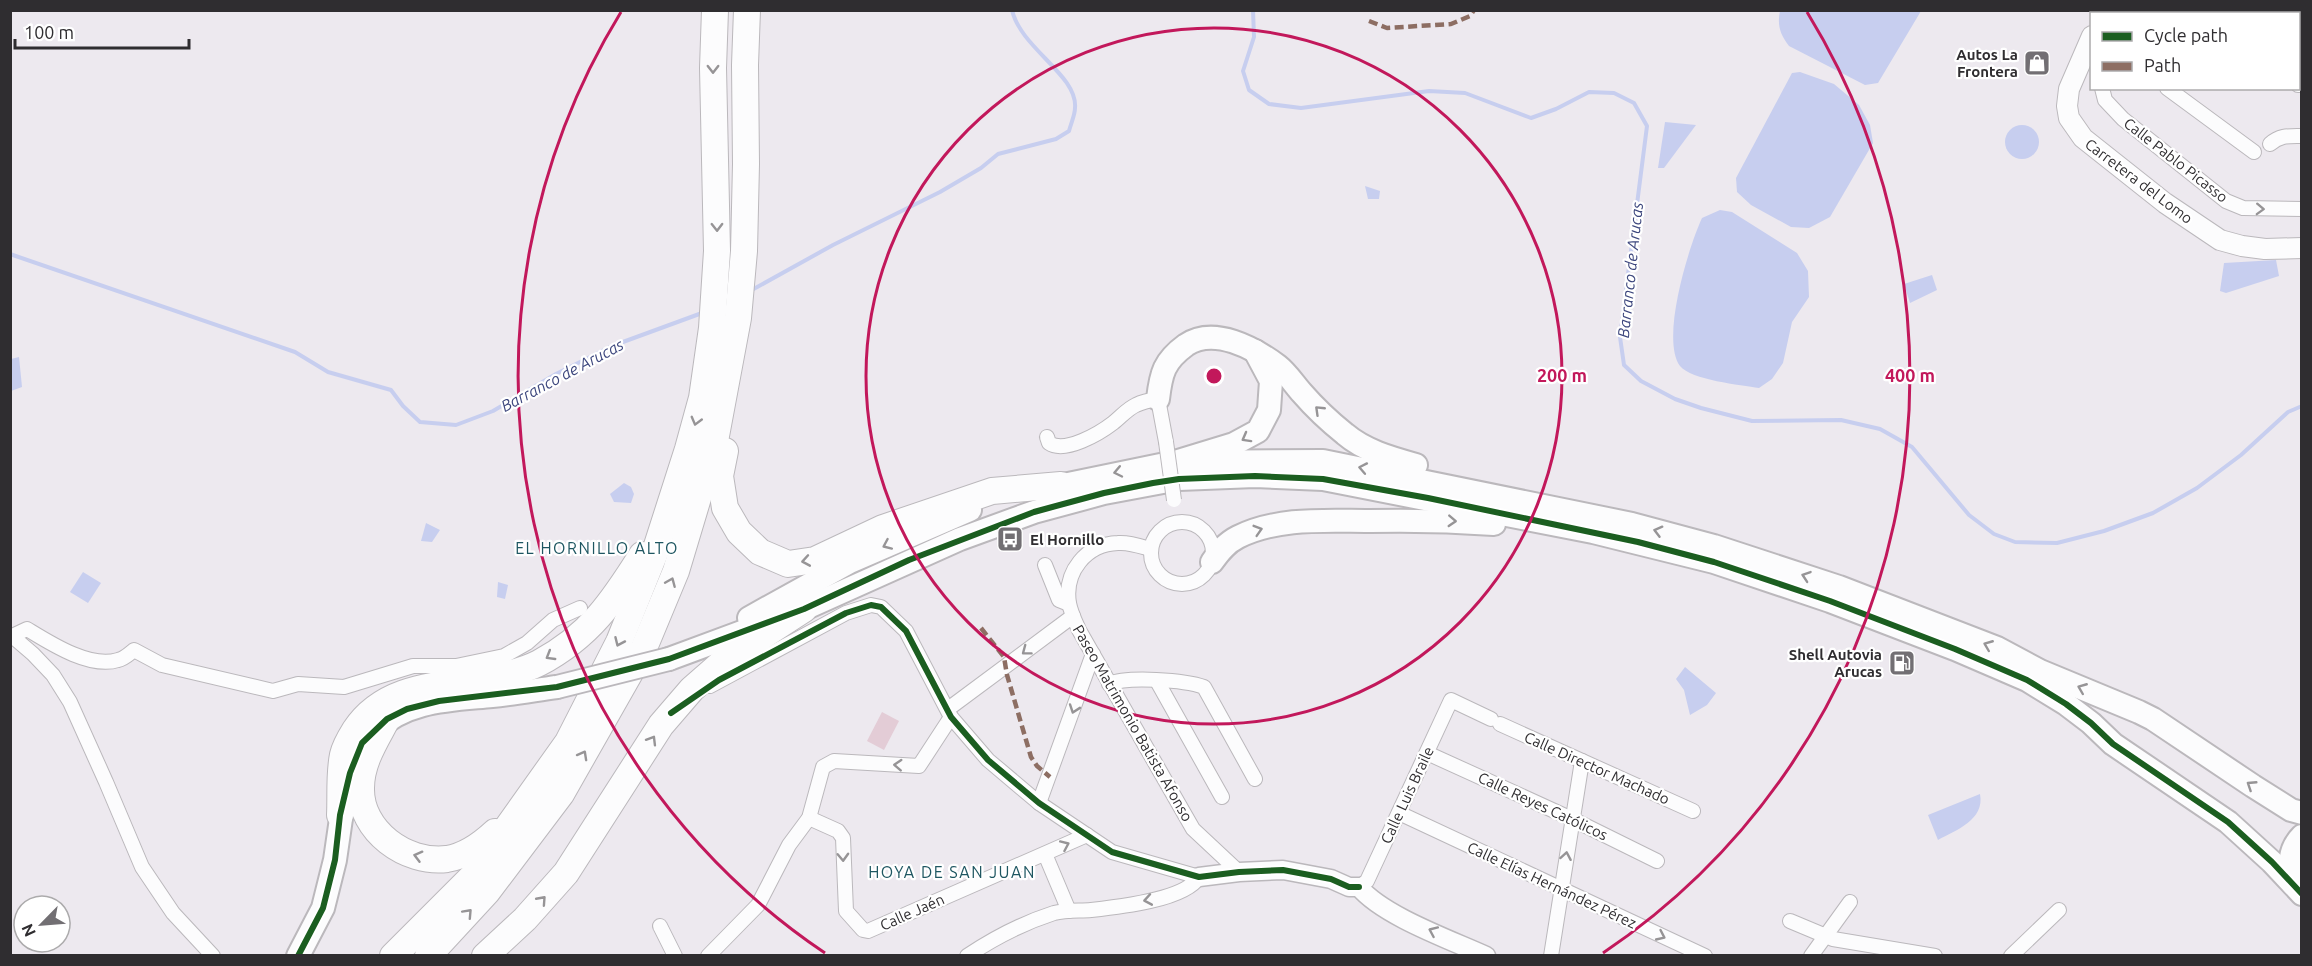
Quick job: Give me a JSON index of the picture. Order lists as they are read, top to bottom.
{
  "streets": {
    "main road": ["Carretera del Lomo"],
    "street": [
      "Calle Pablo Picasso",
      "Paseo Matrimonio Batista Afonso",
      "Calle Director Machado",
      "Calle Luis Braile",
      "Calle Reyes Católicos",
      "Calle Elías Hernández Pérez",
      "Calle Jaén"
    ]
  },
  "crossings": [
    ["Calle Director Machado", "Calle Luis Braile"],
    ["Calle Luis Braile", "Calle Reyes Católicos"],
    ["Calle Luis Braile", "Calle Elías Hernández Pérez"]
  ],
  "one_way": ["Calle Elías Hernández Pérez"],
  "districts": ["EL HORNILLO ALTO", "HOYA DE SAN JUAN"],
  "water": ["Barranco de Arucas"],
  "places": {
    "shop": ["Autos La Frontera"],
    "bus stop": ["El Hornillo"],
    "fuel station": ["Shell Autovia Arucas"]
  },
  "legend": ["Cycle path", "Path"],
  "scale_bar": "100 m",
  "north": "bottom left",
  "rings": ["200 m", "400 m"]
}
